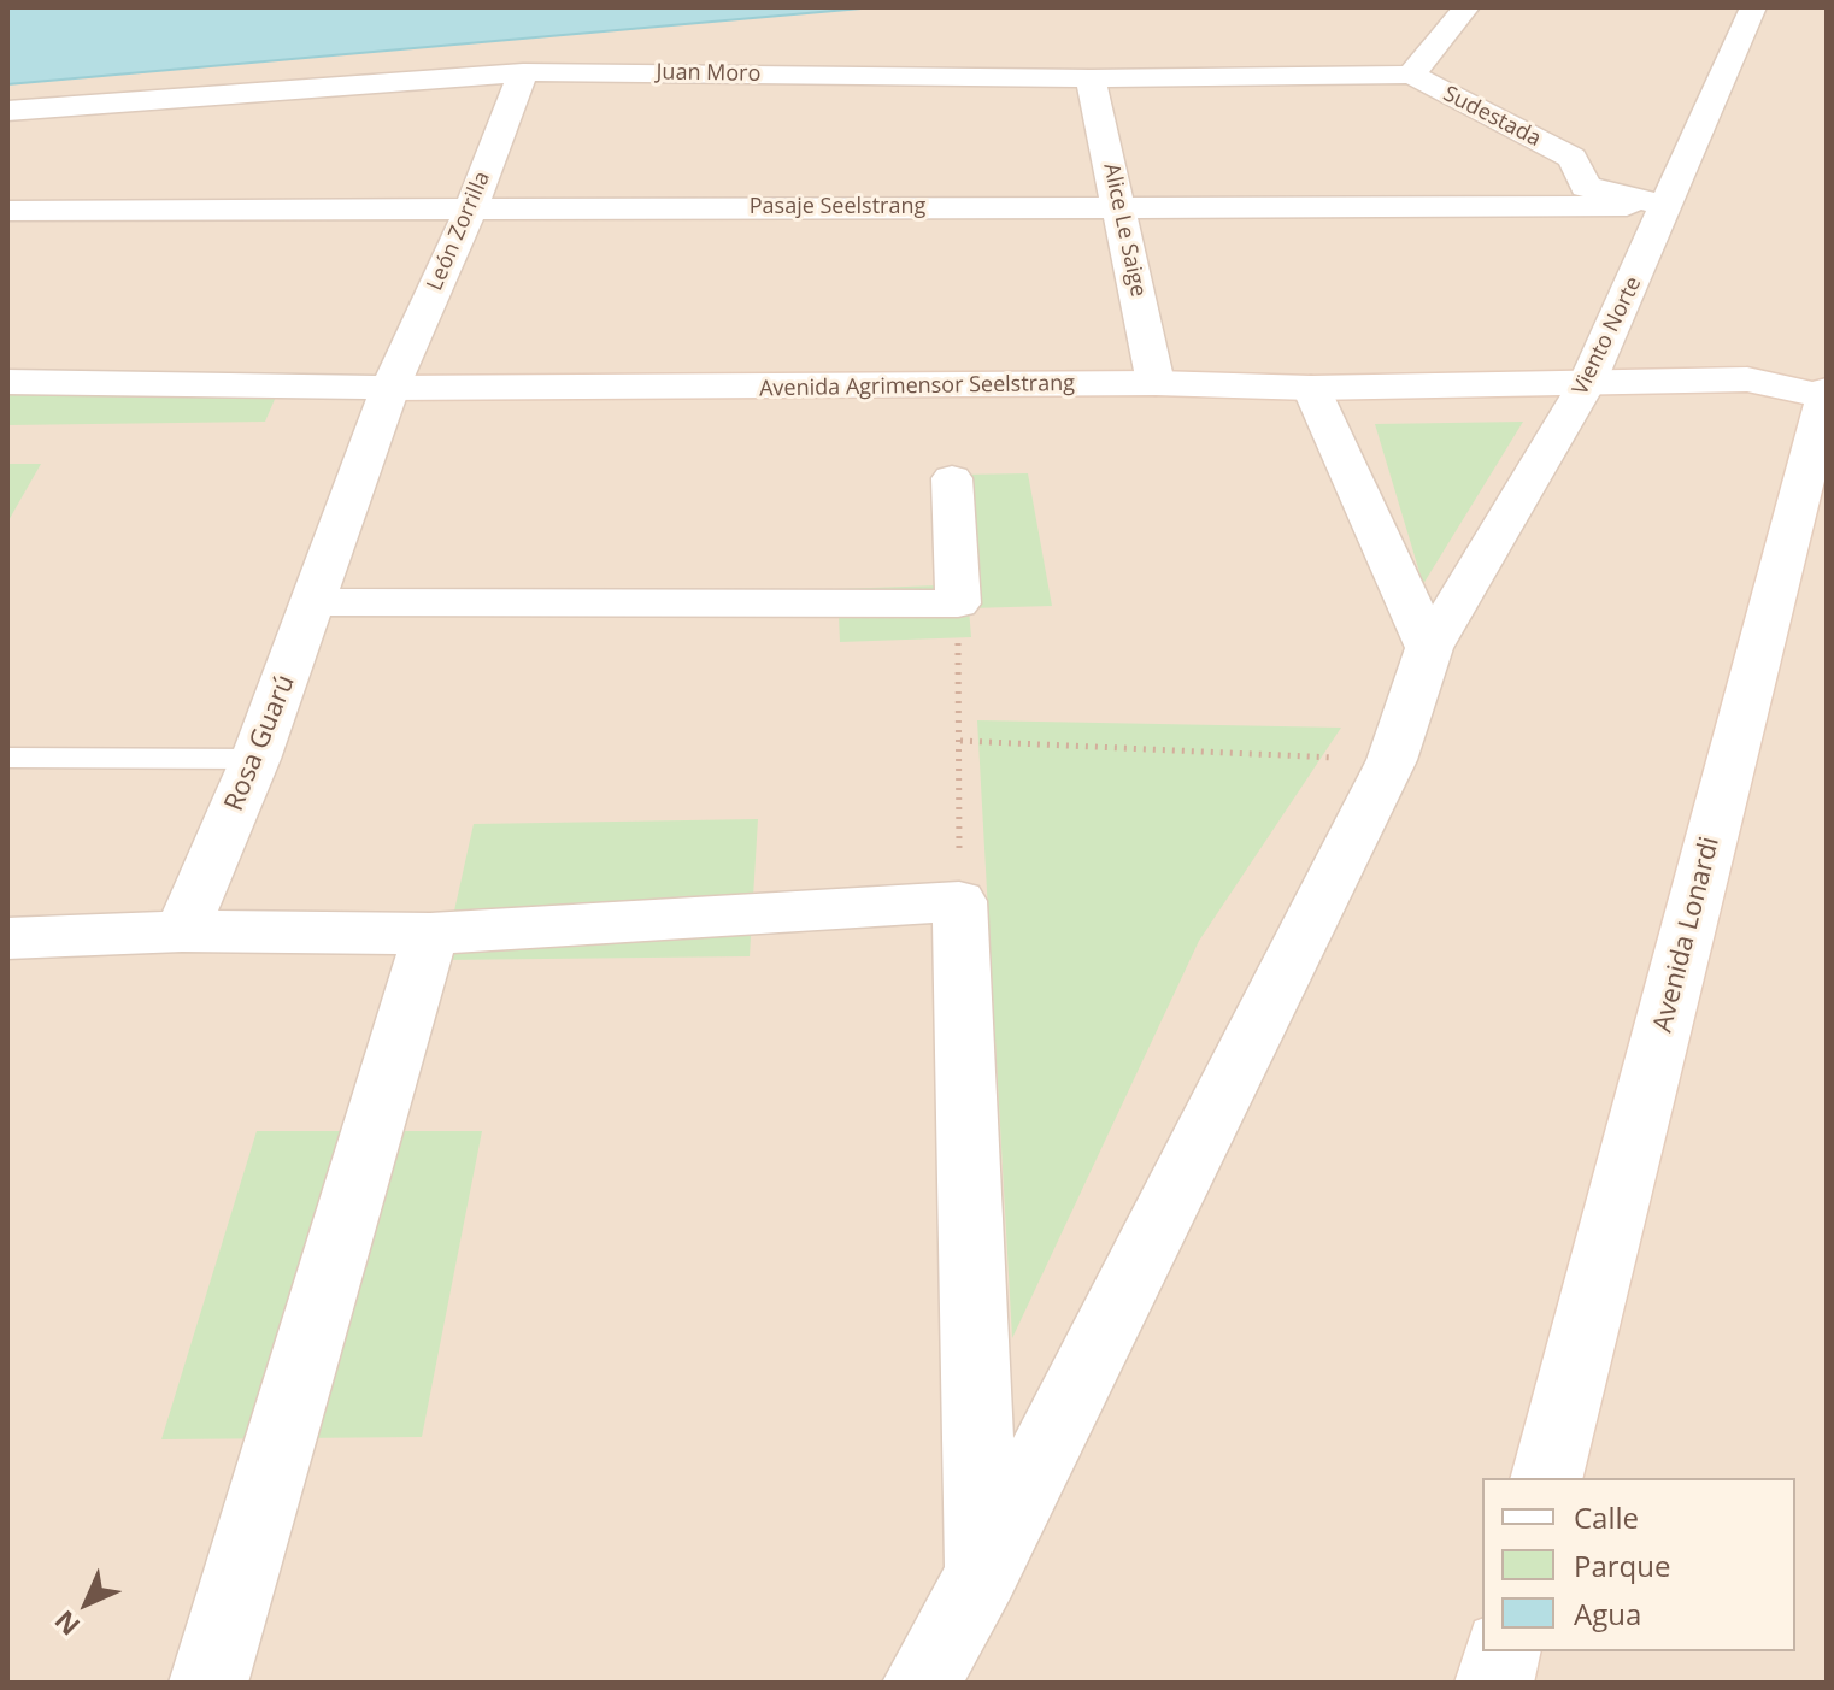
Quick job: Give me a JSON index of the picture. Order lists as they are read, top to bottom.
{
  "streets": {
    "street": [
      "Juan Moro",
      "Sudestada",
      "Pasaje Seelstrang",
      "Alice Le Saige",
      "León Zorrilla",
      "Viento Norte",
      "Avenida Agrimensor Seelstrang",
      "Rosa Guarú",
      "Avenida Lonardi"
    ]
  },
  "crossings": [
    ["Juan Moro", "Sudestada"],
    ["Juan Moro", "Alice Le Saige"],
    ["Juan Moro", "León Zorrilla"],
    ["Sudestada", "Pasaje Seelstrang"],
    ["Sudestada", "Viento Norte"],
    ["Pasaje Seelstrang", "Alice Le Saige"],
    ["Pasaje Seelstrang", "León Zorrilla"],
    ["Pasaje Seelstrang", "Viento Norte"],
    ["Alice Le Saige", "Avenida Agrimensor Seelstrang"],
    ["León Zorrilla", "Avenida Agrimensor Seelstrang"],
    ["León Zorrilla", "Rosa Guarú"],
    ["Viento Norte", "Avenida Agrimensor Seelstrang"],
    ["Avenida Agrimensor Seelstrang", "Rosa Guarú"],
    ["Avenida Agrimensor Seelstrang", "Avenida Lonardi"]
  ],
  "legend": ["Calle", "Parque", "Agua"],
  "north": "bottom left"
}
